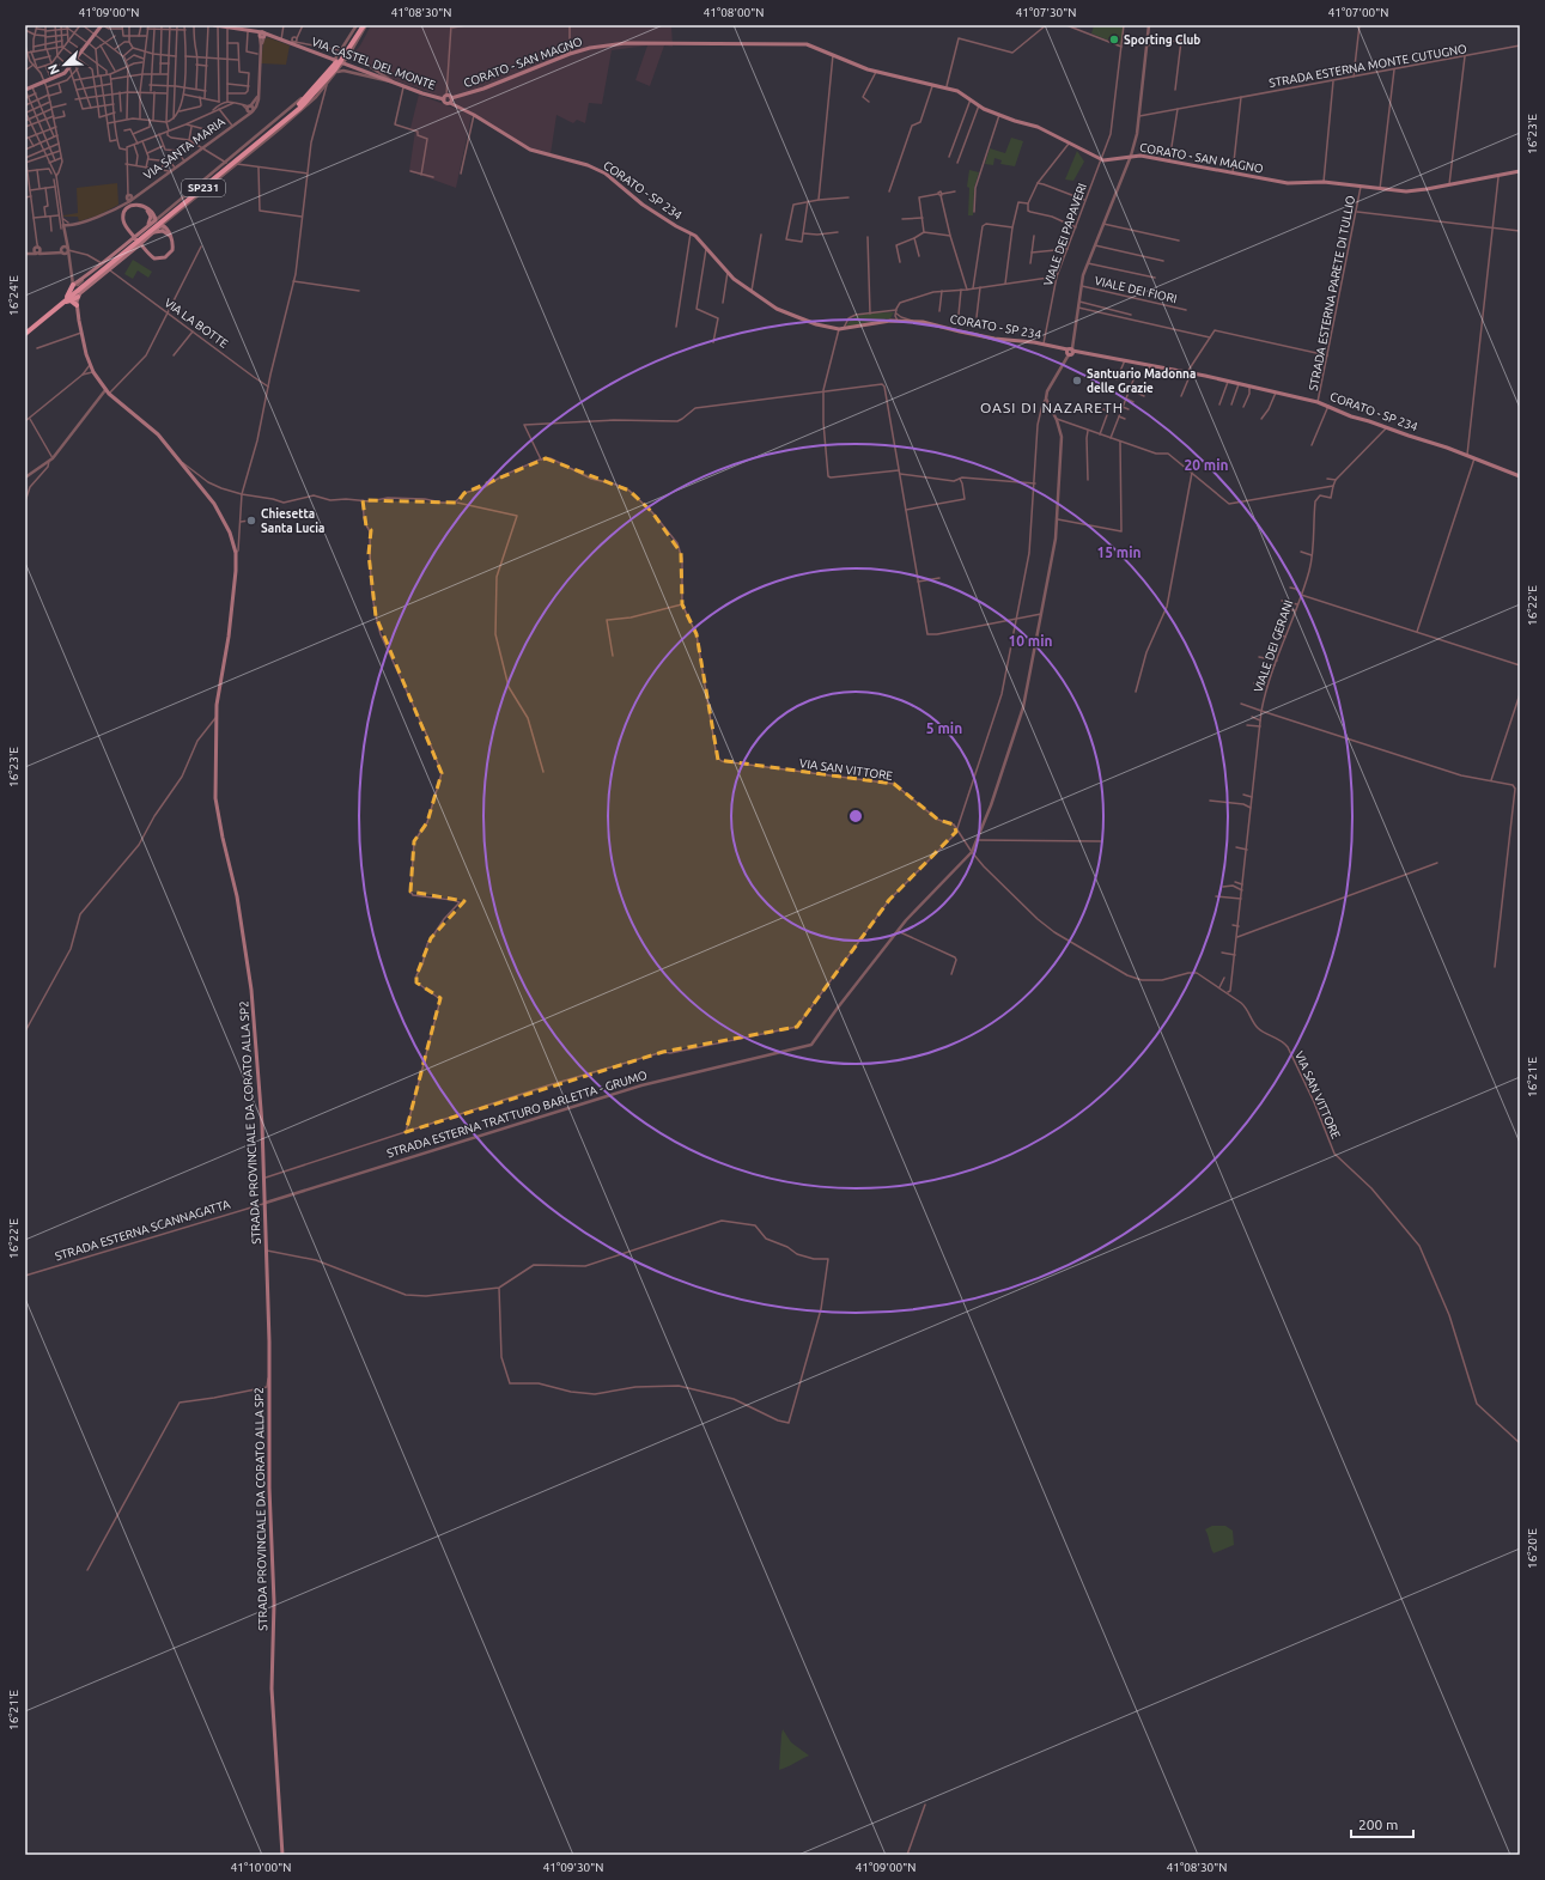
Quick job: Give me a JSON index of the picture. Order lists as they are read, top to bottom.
{
  "streets": {
    "highway": ["SP231"],
    "main road": [
      "CORATO - SAN MAGNO",
      "VIA CASTEL DEL MONTE",
      "CORATO - SP 234",
      "STRADA PROVINCIALE DA CORATO ALLA SP2"
    ],
    "street": [
      "STRADA ESTERNA MONTE CUTUGNO",
      "VIA SANTA MARIA",
      "VIALE DEI PAPAVERI",
      "VIALE DEI FIORI",
      "STRADA ESTERNA PARETE DI TULLIO",
      "VIA LA BOTTE",
      "VIALE DEI GERANI",
      "VIA SAN VITTORE",
      "STRADA ESTERNA TRATTURO BARLETTA - GRUMO",
      "STRADA ESTERNA SCANNAGATTA"
    ]
  },
  "crossings": [
    ["CORATO - SAN MAGNO", "VIA CASTEL DEL MONTE"],
    ["CORATO - SAN MAGNO", "VIALE DEI PAPAVERI"],
    ["CORATO - SAN MAGNO", "STRADA ESTERNA PARETE DI TULLIO"],
    ["VIA CASTEL DEL MONTE", "CORATO - SP 234"],
    ["CORATO - SP 234", "VIALE DEI PAPAVERI"],
    ["CORATO - SP 234", "STRADA ESTERNA PARETE DI TULLIO"],
    ["VIALE DEI GERANI", "VIA SAN VITTORE"],
    ["VIA SAN VITTORE", "STRADA ESTERNA TRATTURO BARLETTA - GRUMO"],
    ["STRADA ESTERNA TRATTURO BARLETTA - GRUMO", "STRADA PROVINCIALE DA CORATO ALLA SP2"],
    ["STRADA ESTERNA TRATTURO BARLETTA - GRUMO", "STRADA ESTERNA SCANNAGATTA"],
    ["STRADA PROVINCIALE DA CORATO ALLA SP2", "STRADA ESTERNA SCANNAGATTA"]
  ],
  "districts": ["OASI DI NAZARETH"],
  "places": ["Sporting Club", "Santuario Madonna delle Grazie", "Chiesetta Santa Lucia"],
  "scale_bar": "200 m",
  "north": "bottom left",
  "coordinates": [
    "41°09'00\"N",
    "41°08'30\"N",
    "41°08'00\"N",
    "41°07'30\"N",
    "41°07'00\"N",
    "16°23'E",
    "16°24'E",
    "16°22'E",
    "16°21'E",
    "16°20'E",
    "41°10'00\"N",
    "41°09'30\"N"
  ],
  "rings": [
    "20 min",
    "15 min",
    "10 min",
    "5 min"
  ]
}
